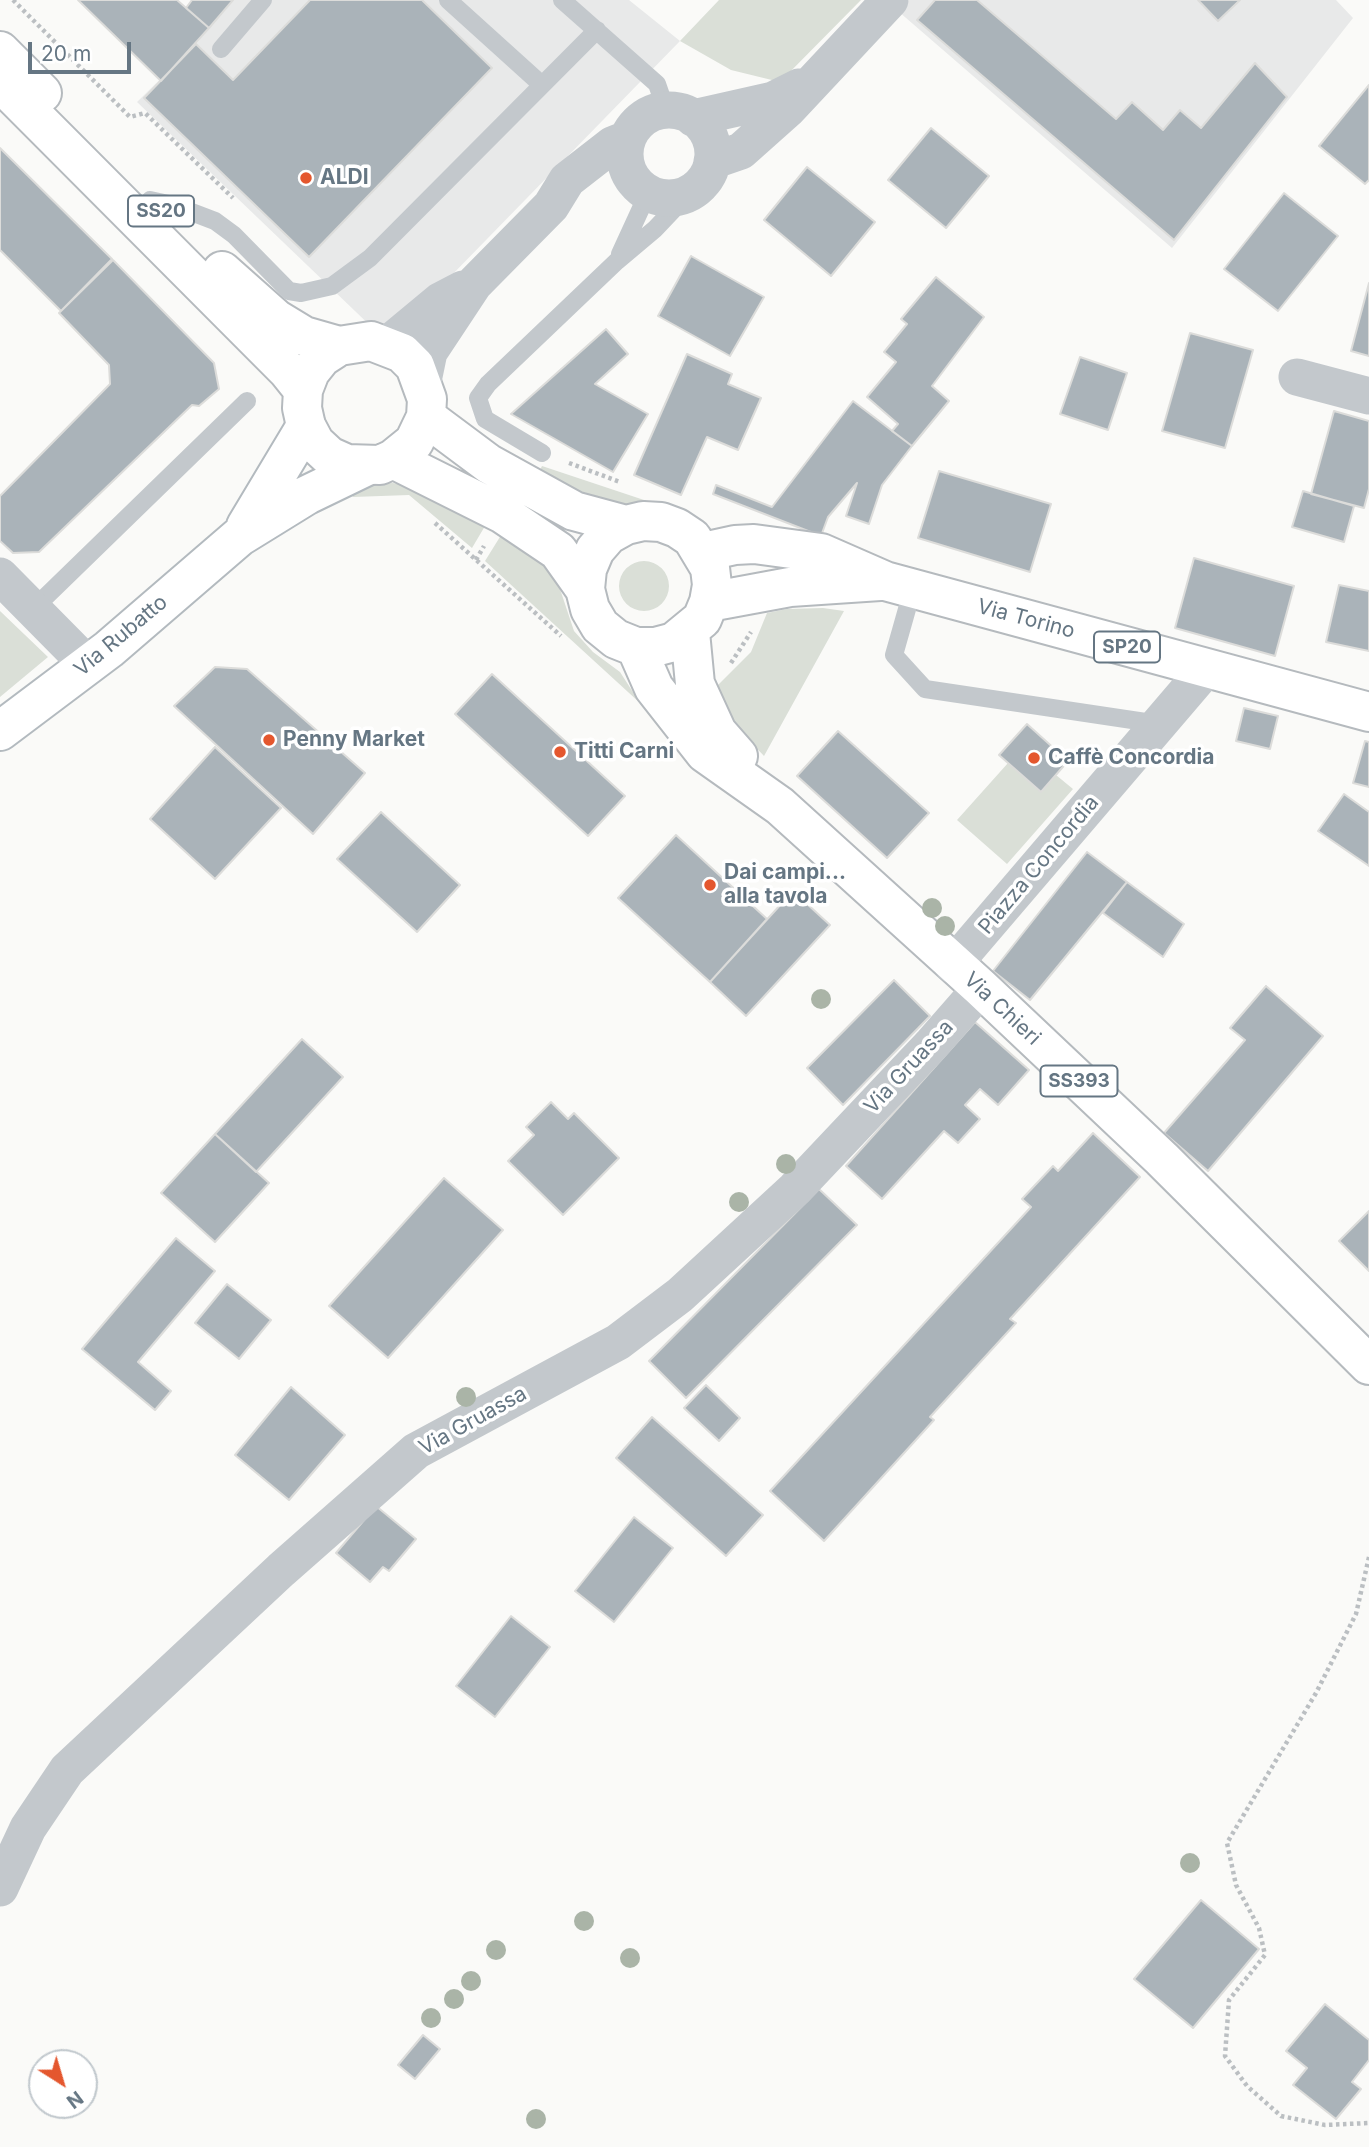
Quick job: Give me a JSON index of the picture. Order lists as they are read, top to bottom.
{
  "streets": {
    "main road": [
      "SS20",
      "Via Torino",
      "Via Rubatto",
      "SP20",
      "Via Chieri",
      "SS393"
    ],
    "street": ["Piazza Concordia", "Via Gruassa"]
  },
  "crossings": [
    ["SS20", "SP20"],
    ["SS20", "Via Chieri"],
    ["Via Torino", "SP20"],
    ["Via Torino", "Piazza Concordia"],
    ["SP20", "Via Chieri"],
    ["Piazza Concordia", "Via Chieri"],
    ["Piazza Concordia", "Via Gruassa"],
    ["Via Chieri", "Via Gruassa"]
  ],
  "places": [
    "ALDI",
    "Penny Market",
    "Titti Carni",
    "Caffè Concordia",
    "Dai campi... alla tavola"
  ],
  "scale_bar": "20 m",
  "north": "bottom right"
}
